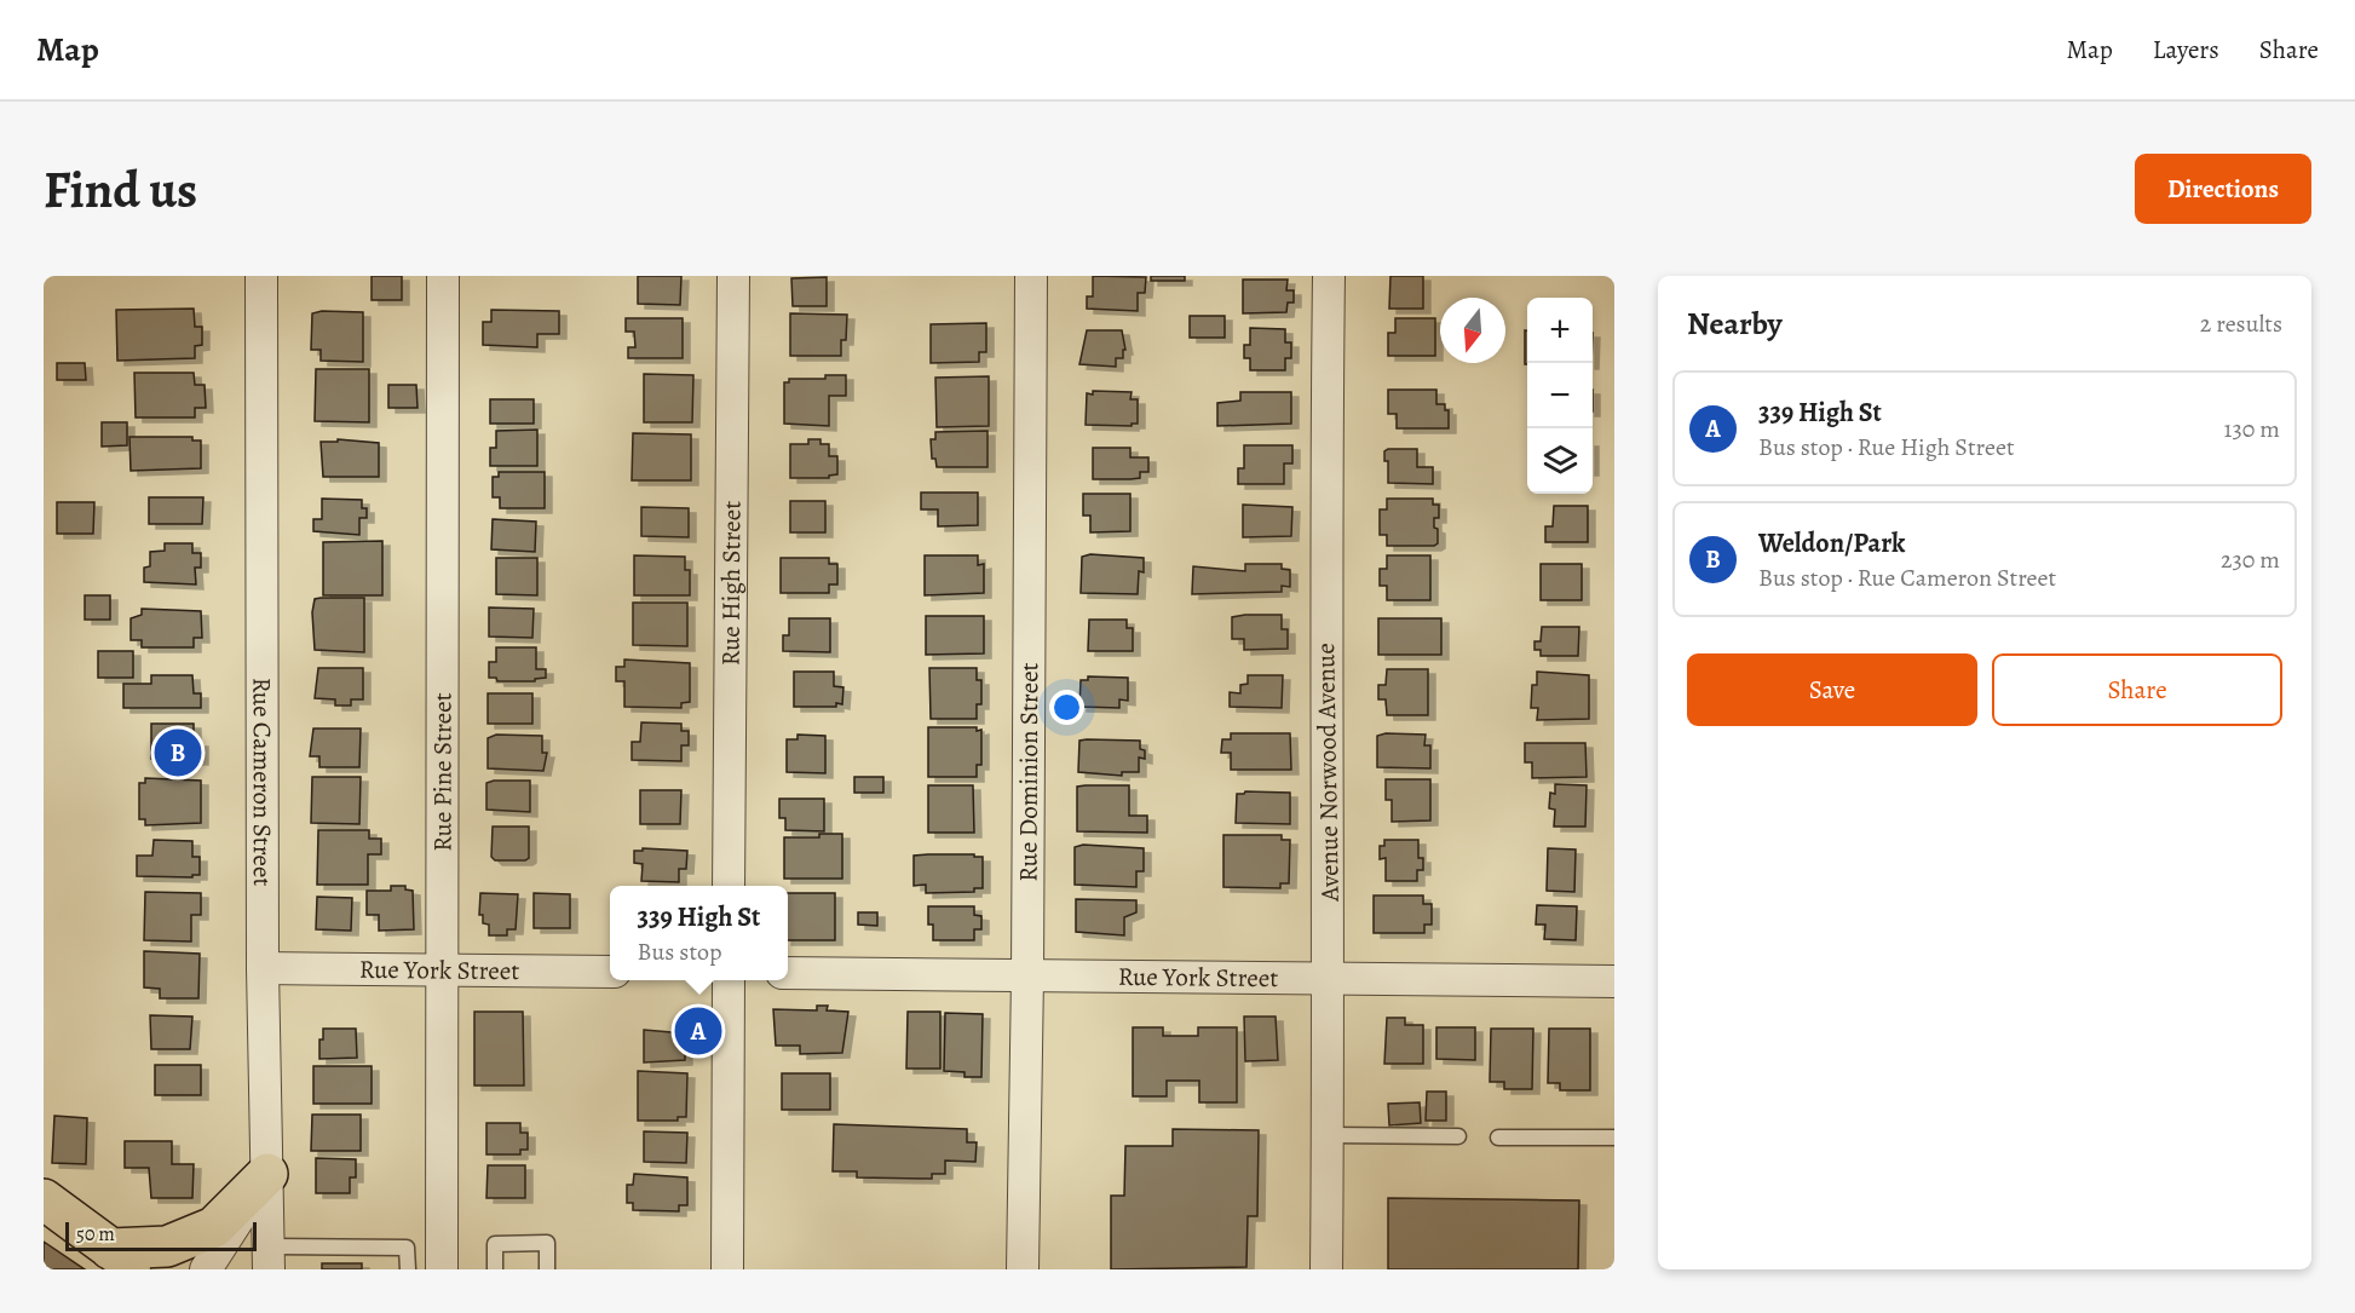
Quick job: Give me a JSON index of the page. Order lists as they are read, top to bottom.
{
  "streets": {
    "street": [
      "Rue High Street",
      "Avenue Norwood Avenue",
      "Rue Pine Street",
      "Rue Dominion Street",
      "Rue Cameron Street",
      "Rue York Street"
    ]
  },
  "crossings": [
    ["Avenue Norwood Avenue", "Rue York Street"],
    ["Rue Pine Street", "Rue York Street"],
    ["Rue Dominion Street", "Rue York Street"],
    ["Rue Cameron Street", "Rue York Street"]
  ],
  "scale_bar": "50 m",
  "north": "bottom",
  "page": {
    "header": "Map",
    "nav": ["Map", "Layers", "Share"],
    "buttons": [
      "Directions",
      ["Save", "Share"]
    ],
    "title": "Find us",
    "heading": ["Nearby", "2 results"],
    "map_buttons": ["+", "−"],
    "list": [
      {
        "mark": "A",
        "name": "339 High St",
        "note": "Bus stop · Rue High Street",
        "value": "130 m"
      },
      {
        "mark": "B",
        "name": "Weldon/Park",
        "note": "Bus stop · Rue Cameron Street",
        "value": "230 m"
      }
    ],
    "pins": ["B", "A"],
    "popup": ["339 High St", "Bus stop"],
    "scale": "50 m"
  }
}
